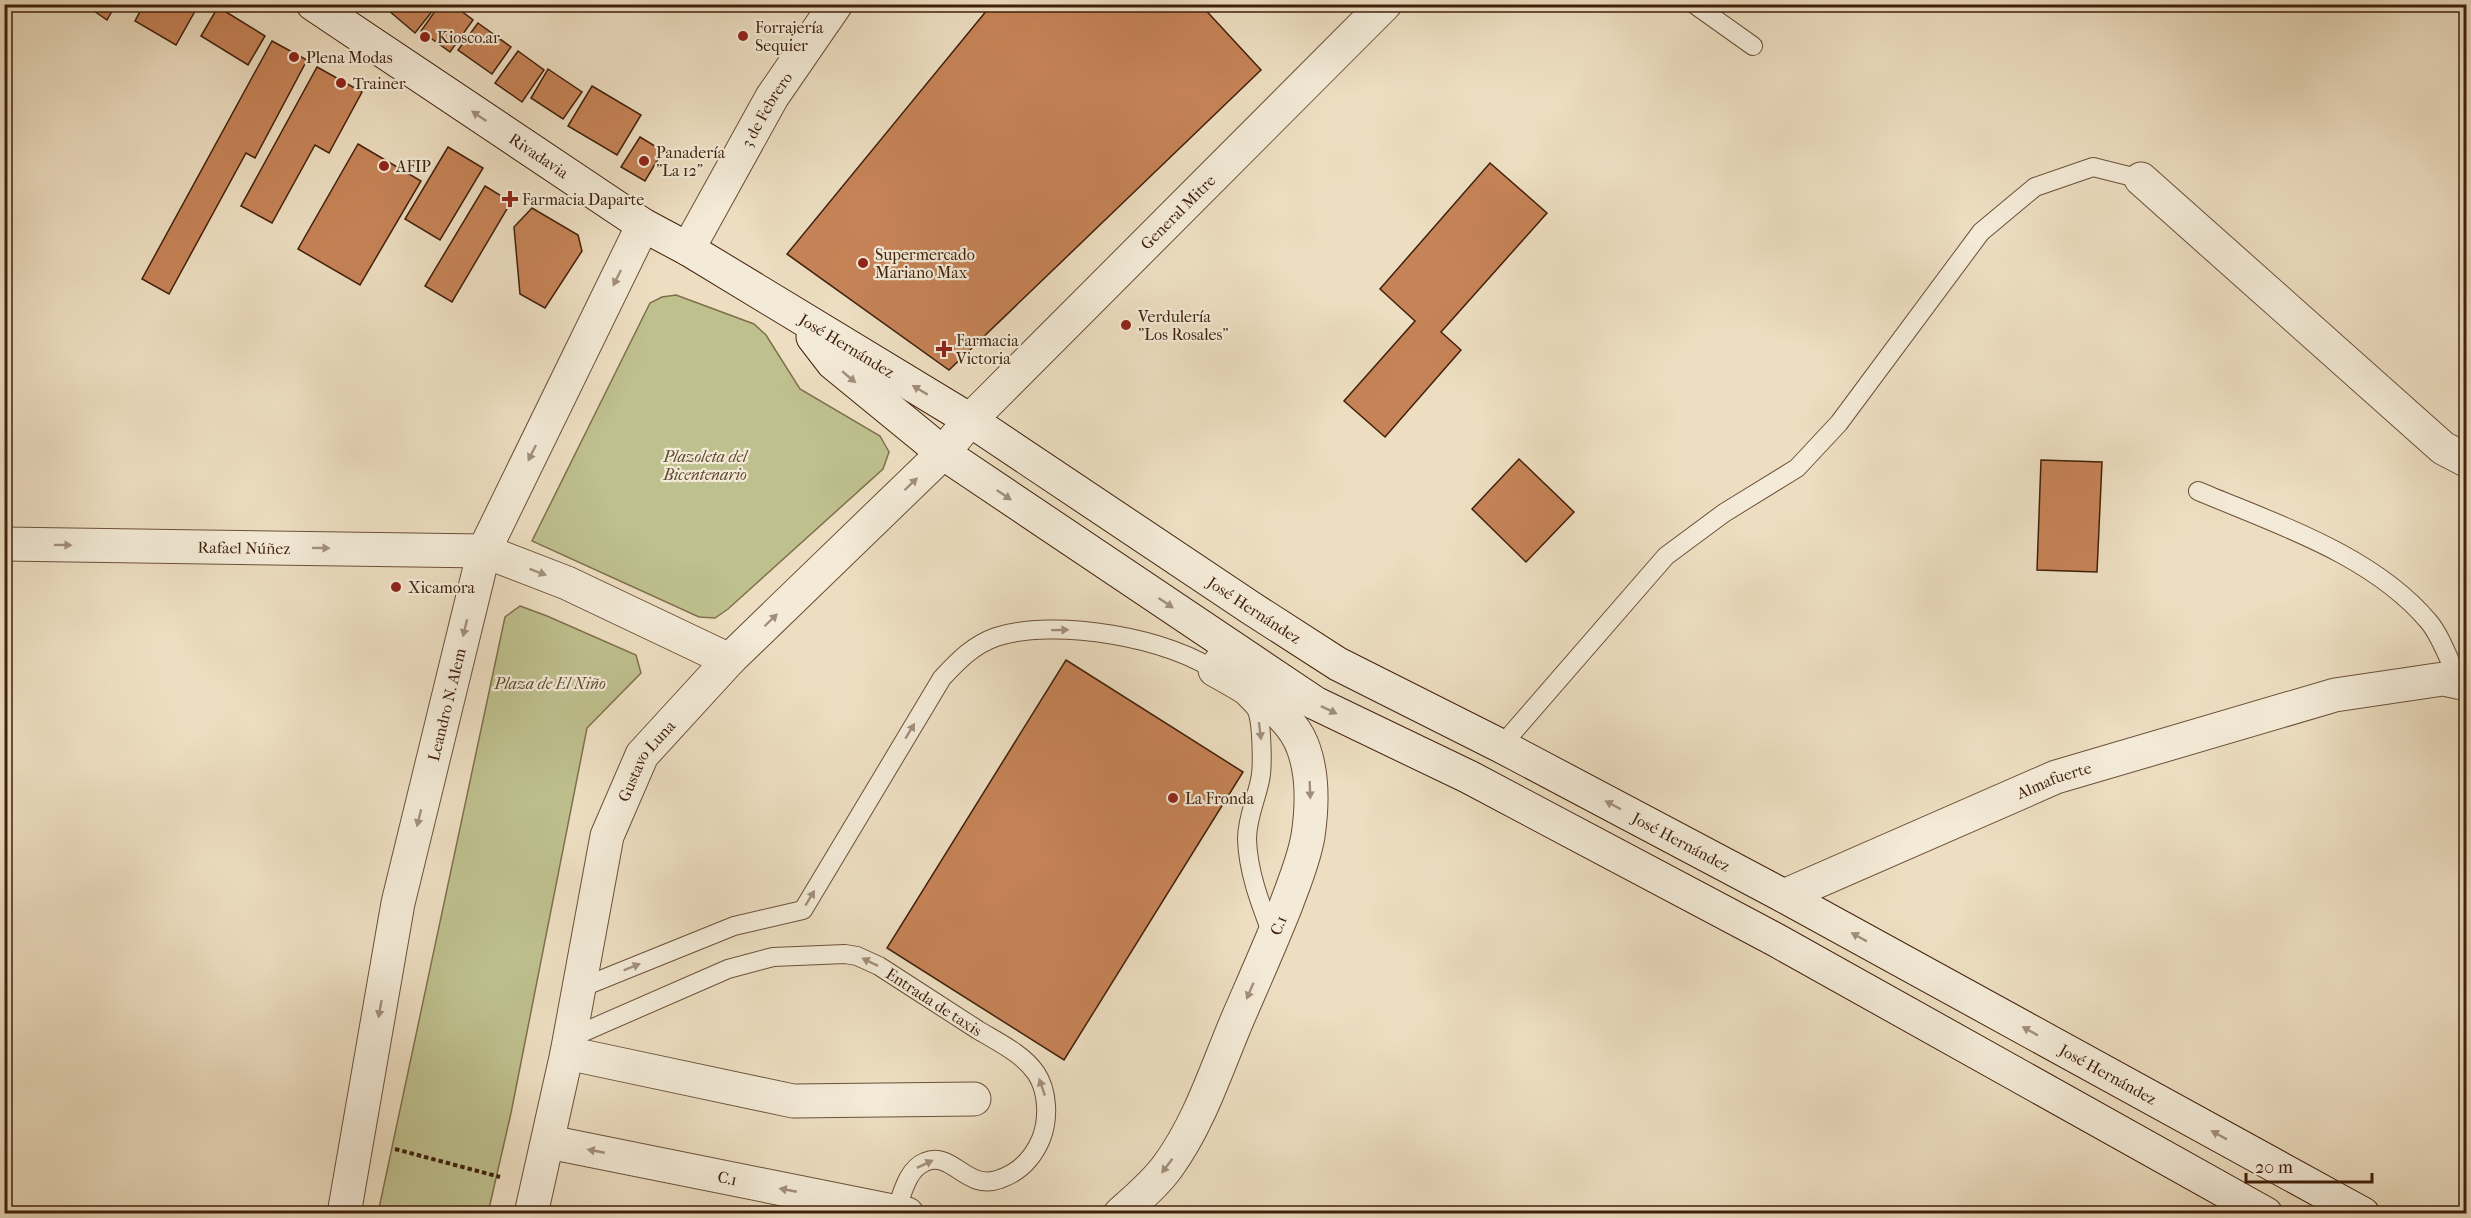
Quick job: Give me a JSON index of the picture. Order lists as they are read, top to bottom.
{
  "streets": {
    "street": [
      "3 de Febrero",
      "Rivadavia",
      "General Mitre",
      "José Hernández",
      "Rafael Núñez",
      "Leandro N. Alem",
      "Gustavo Luna",
      "Almafuerte",
      "C.1"
    ],
    "lane": ["Entrada de taxis"]
  },
  "crossings": [
    ["3 de Febrero", "Rivadavia"],
    ["Rivadavia", "José Hernández"],
    ["Rivadavia", "Leandro N. Alem"],
    ["General Mitre", "José Hernández"],
    ["General Mitre", "Gustavo Luna"],
    ["José Hernández", "Gustavo Luna"],
    ["José Hernández", "Almafuerte"],
    ["José Hernández", "C.1"],
    ["Rafael Núñez", "Leandro N. Alem"],
    ["Gustavo Luna", "C.1"],
    ["Gustavo Luna", "Entrada de taxis"],
    ["C.1", "Entrada de taxis"]
  ],
  "one_way": ["Rivadavia", "Rafael Núñez", "Leandro N. Alem"],
  "parks": ["Plazoleta del Bicentenario", "Plaza de El Niño"],
  "places": {
    "other": [
      "Forrajería Sequier",
      "Kiosco.ar",
      "Plena Modas",
      "Trainer",
      "Panadería \"La 12\"",
      "AFIP",
      "Supermercado Mariano Max",
      "Verdulería \"Los Rosales\"",
      "Xicamora",
      "La Fronda"
    ],
    "health": ["Farmacia Daparte", "Farmacia Victoria"]
  },
  "scale_bar": "20 m"
}
